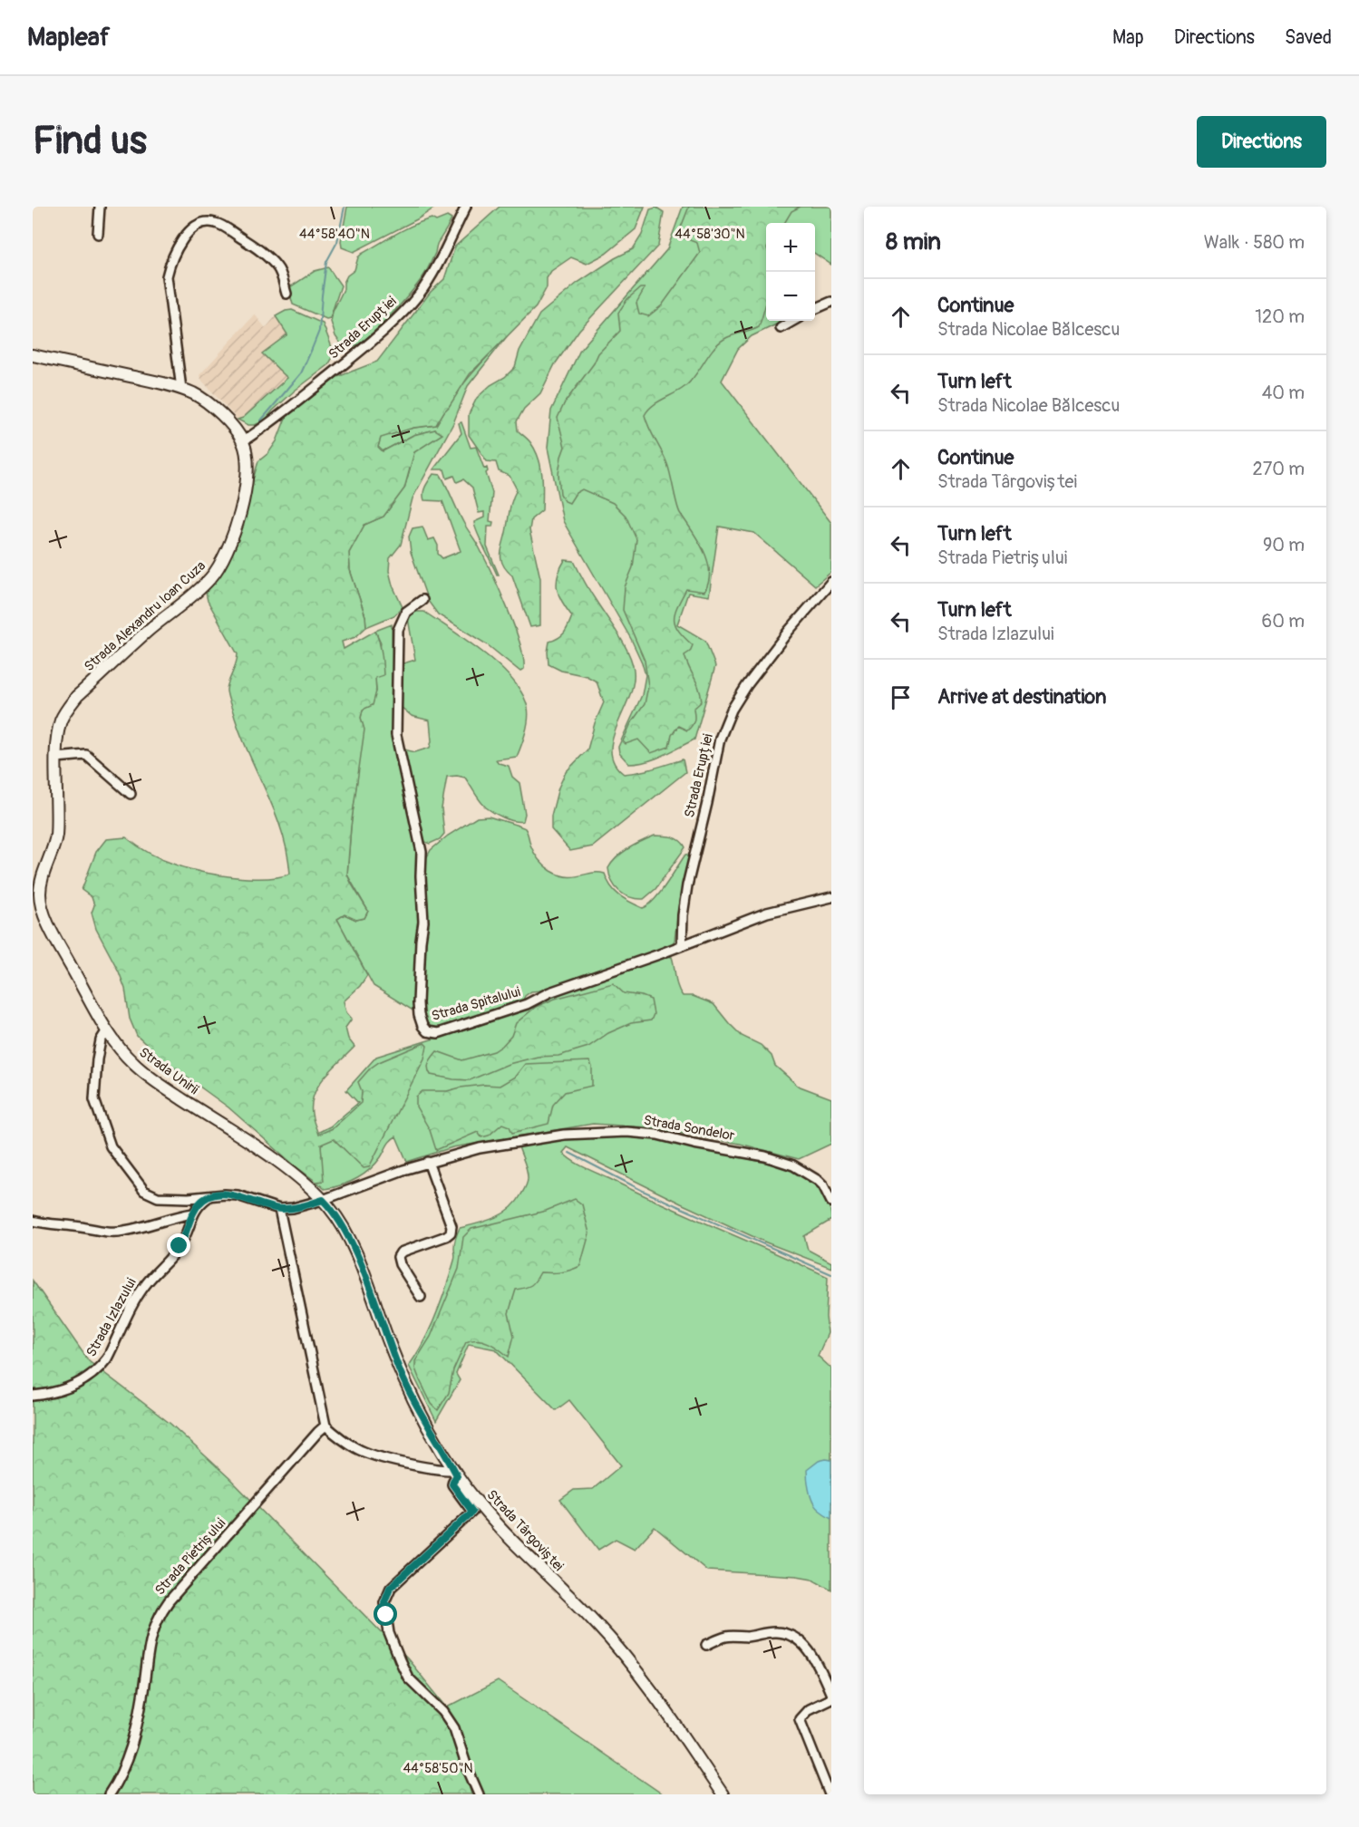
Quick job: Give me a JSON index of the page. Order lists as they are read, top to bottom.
{
  "streets": {
    "main road": ["Strada Alexandru Ioan Cuza", "Strada Unirii", "Strada Târgoviștei"],
    "street": [
      "Strada Erupției",
      "Strada Spitalului",
      "Strada Sondelor",
      "Strada Izlazului",
      "Strada Pietrișului"
    ]
  },
  "crossings": [
    ["Strada Erupției", "Strada Alexandru Ioan Cuza"],
    ["Strada Erupției", "Strada Spitalului"],
    ["Strada Alexandru Ioan Cuza", "Strada Unirii"],
    ["Strada Unirii", "Strada Sondelor"],
    ["Strada Unirii", "Strada Târgoviștei"],
    ["Strada Sondelor", "Strada Târgoviștei"]
  ],
  "page": {
    "header": "Mapleaf",
    "nav": ["Map", "Directions", "Saved"],
    "buttons": "Directions",
    "title": "Find us",
    "heading": ["8 min", "Walk · 580 m"],
    "map_buttons": ["+", "−"],
    "list": [
      ["Continue", "Strada Nicolae Bălcescu", "120 m"],
      ["Turn left", "Strada Nicolae Bălcescu", "40 m"],
      ["Continue", "Strada Târgoviștei", "270 m"],
      ["Turn left", "Strada Pietrișului", "90 m"],
      ["Turn left", "Strada Izlazului", "60 m"],
      "Arrive at destination"
    ]
  },
  "coordinates": ["44°58'40\"N", "44°58'30\"N", "44°58'50\"N"]
}
